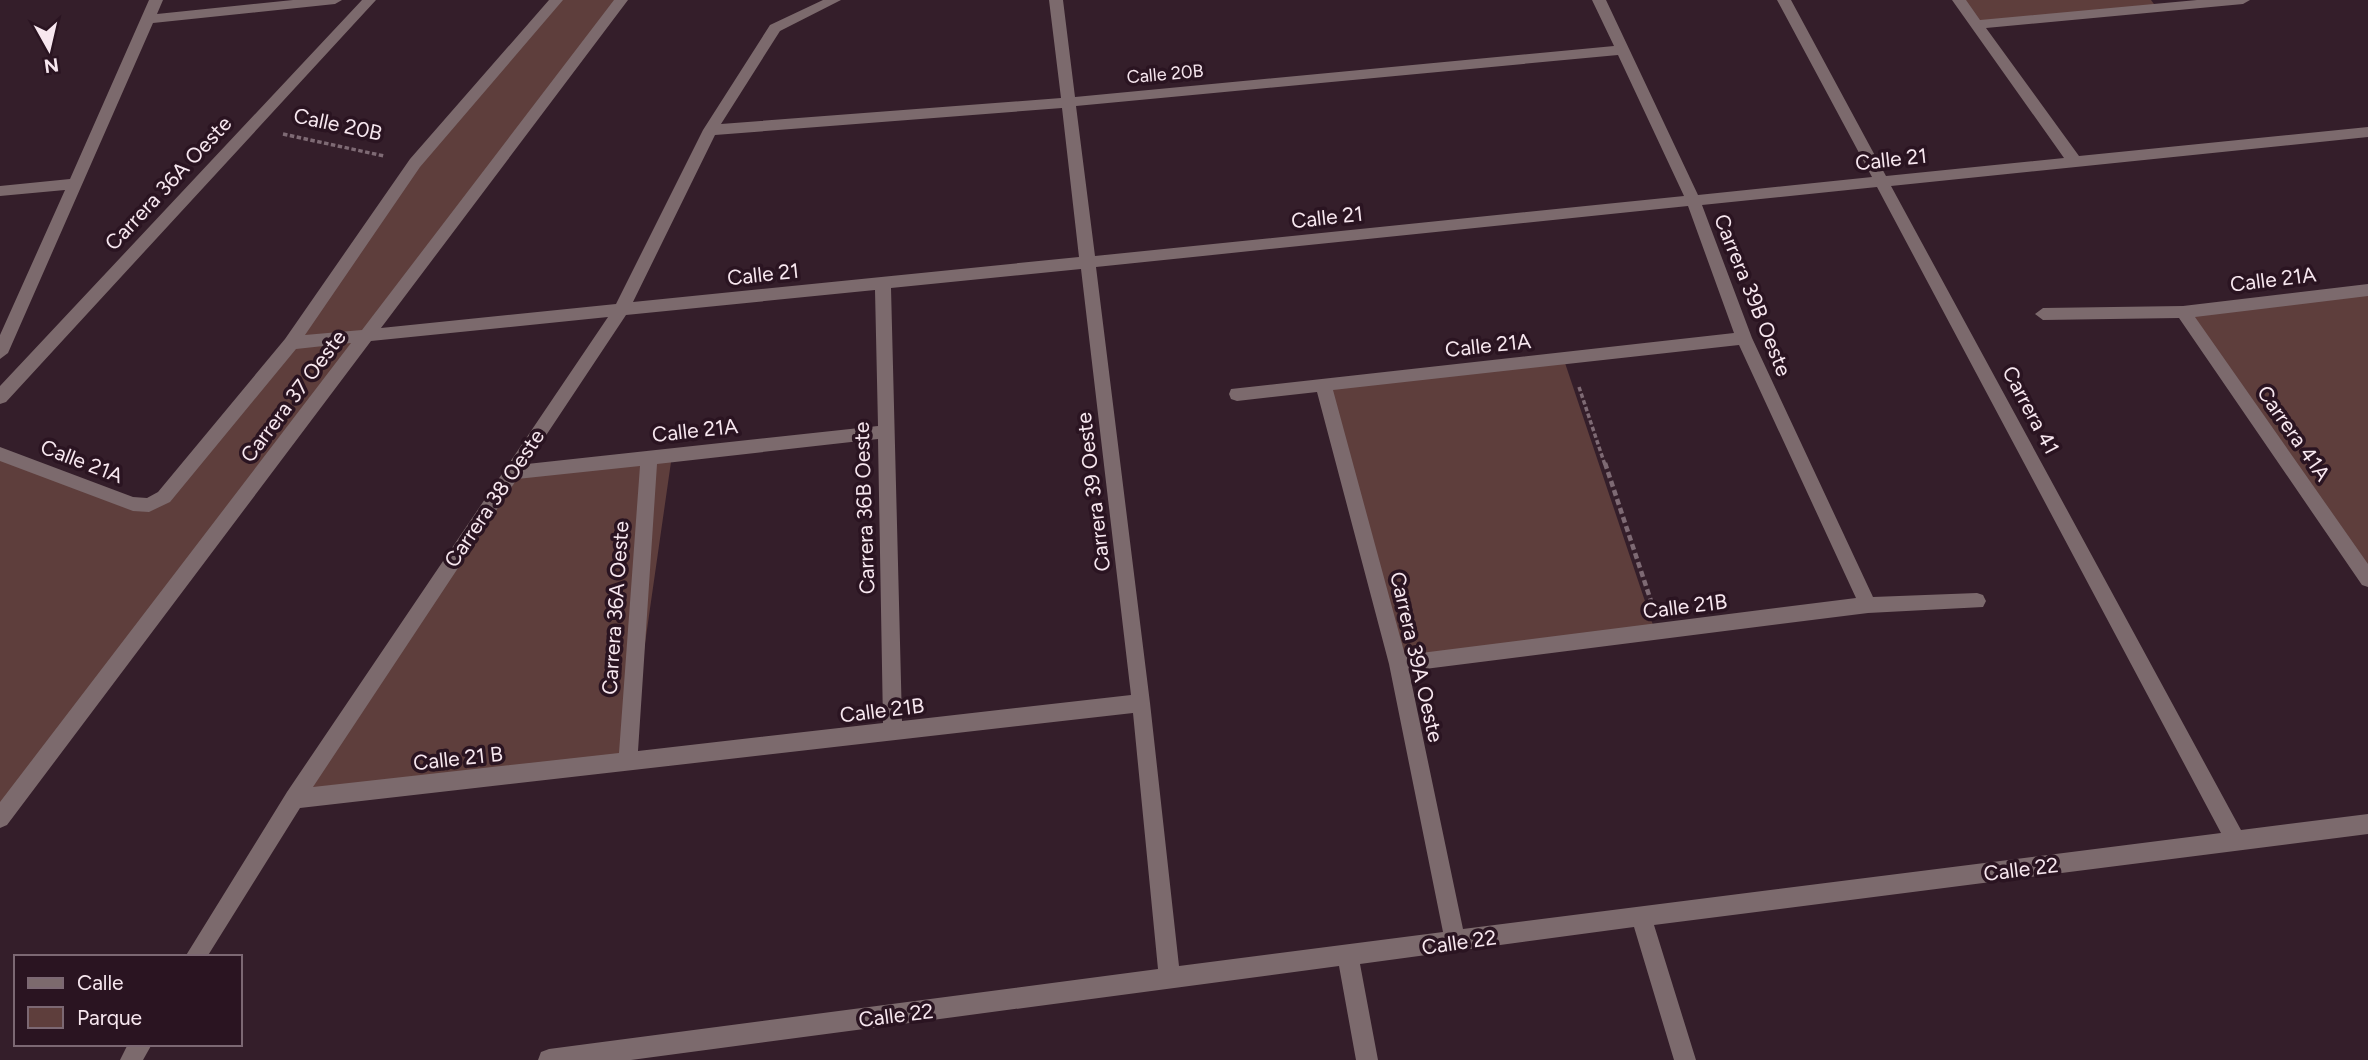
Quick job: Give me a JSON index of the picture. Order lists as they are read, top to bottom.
{
  "streets": {
    "street": [
      "Calle 20B",
      "Calle 21",
      "Carrera 36A Oeste",
      "Calle 21A",
      "Carrera 39B Oeste",
      "Carrera 37 Oeste",
      "Carrera 41",
      "Carrera 41A",
      "Carrera 39 Oeste",
      "Carrera 38 Oeste",
      "Carrera 36B Oeste",
      "Calle 21B",
      "Carrera 39A Oeste",
      "Calle 21 B",
      "Calle 22"
    ]
  },
  "crossings": [
    ["Calle 20B", "Carrera 36A Oeste"],
    ["Calle 20B", "Carrera 39B Oeste"],
    ["Calle 20B", "Carrera 37 Oeste"],
    ["Calle 20B", "Carrera 39 Oeste"],
    ["Calle 20B", "Carrera 38 Oeste"],
    ["Calle 21", "Carrera 39B Oeste"],
    ["Calle 21", "Carrera 37 Oeste"],
    ["Calle 21", "Carrera 41"],
    ["Calle 21", "Carrera 39 Oeste"],
    ["Calle 21", "Carrera 38 Oeste"],
    ["Calle 21", "Carrera 36B Oeste"],
    ["Carrera 36A Oeste", "Calle 21A"],
    ["Carrera 36A Oeste", "Calle 21B"],
    ["Carrera 36A Oeste", "Calle 21 B"],
    ["Calle 21A", "Carrera 39B Oeste"],
    ["Calle 21A", "Carrera 37 Oeste"],
    ["Calle 21A", "Carrera 41A"],
    ["Calle 21A", "Carrera 38 Oeste"],
    ["Calle 21A", "Carrera 36B Oeste"],
    ["Calle 21A", "Carrera 39A Oeste"],
    ["Carrera 39B Oeste", "Calle 21B"],
    ["Carrera 41", "Calle 22"],
    ["Carrera 39 Oeste", "Calle 21B"],
    ["Carrera 39 Oeste", "Calle 22"],
    ["Carrera 38 Oeste", "Calle 21 B"],
    ["Carrera 36B Oeste", "Calle 21B"],
    ["Calle 21B", "Carrera 39A Oeste"],
    ["Calle 21B", "Calle 21 B"],
    ["Carrera 39A Oeste", "Calle 22"]
  ],
  "legend": ["Calle", "Parque"],
  "north": "bottom"
}
